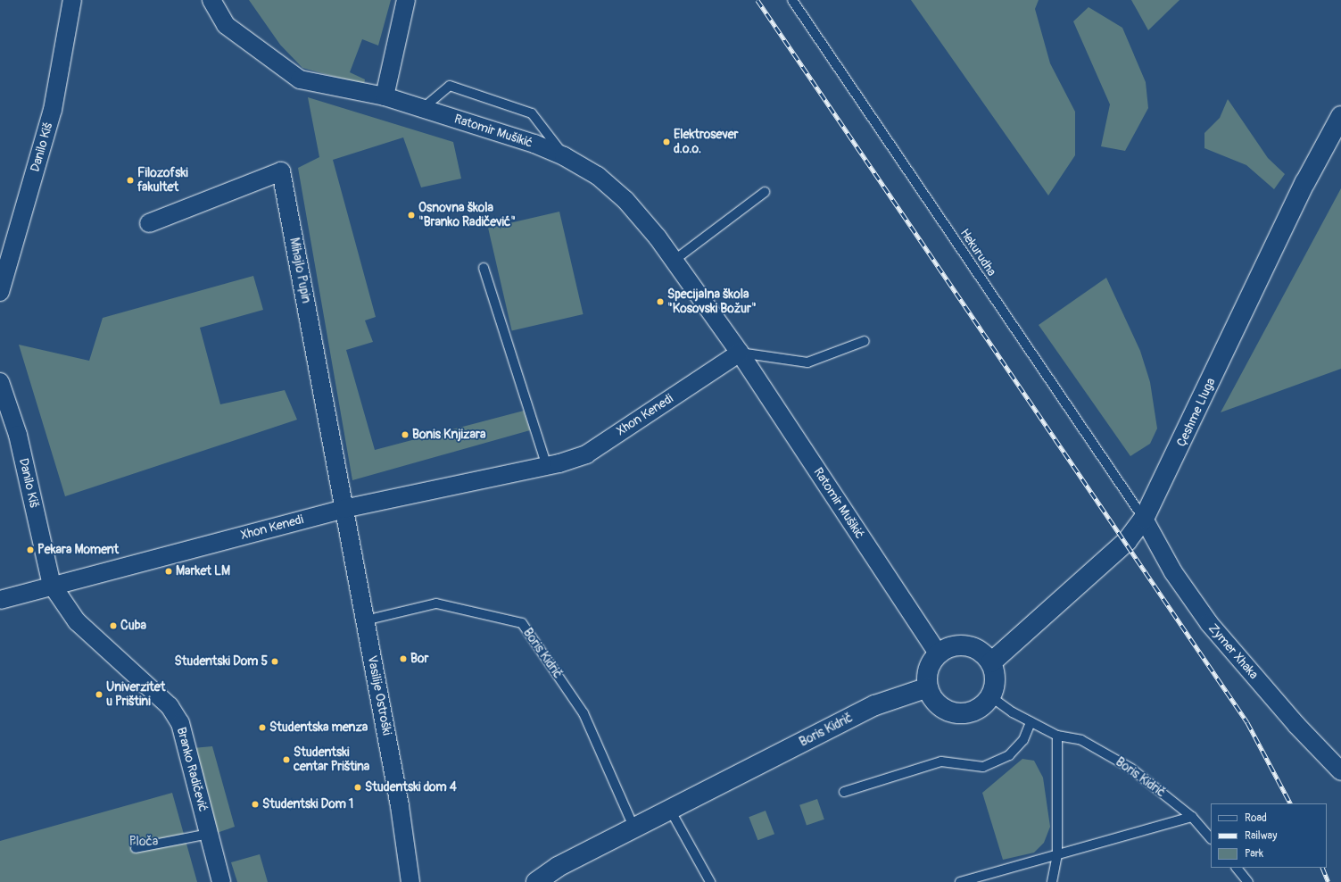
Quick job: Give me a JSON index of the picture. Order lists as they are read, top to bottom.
{
  "streets": {
    "main road": ["Çeshme Lluga", "Boris Kidrič"],
    "street": [
      "Ratomir Mušikić",
      "Danilo Kiš",
      "Mihajlo Pupin",
      "Xhon Kenedi",
      "Zymer Xhaka",
      "Vasilije Ostroški",
      "Branko Radičević"
    ],
    "lane": ["Hekurudha"]
  },
  "crossings": [
    ["Ratomir Mušikić", "Çeshme Lluga"],
    ["Ratomir Mušikić", "Xhon Kenedi"],
    ["Ratomir Mušikić", "Boris Kidrič"],
    ["Danilo Kiš", "Xhon Kenedi"],
    ["Danilo Kiš", "Branko Radičević"],
    ["Hekurudha", "Çeshme Lluga"],
    ["Hekurudha", "Zymer Xhaka"],
    ["Mihajlo Pupin", "Xhon Kenedi"],
    ["Mihajlo Pupin", "Vasilije Ostroški"],
    ["Çeshme Lluga", "Zymer Xhaka"],
    ["Çeshme Lluga", "Boris Kidrič"],
    ["Xhon Kenedi", "Vasilije Ostroški"],
    ["Xhon Kenedi", "Branko Radičević"],
    ["Boris Kidrič", "Vasilije Ostroški"]
  ],
  "parks": ["Ploča"],
  "places": [
    "Elektrosever d.o.o.",
    "Filozofski fakultet",
    "Osnovna škola \"Branko Radičević\"",
    "Specijalna škola \"Kosovski Božur\"",
    "Bonis Knjizara",
    "Pekara Moment",
    "Market LM",
    "Cuba",
    "Bor",
    "Studentski Dom 5",
    "Univerzitet u Prištini",
    "Studentska menza",
    "Studentski centar Priština",
    "Studentski dom 4",
    "Studentski Dom 1"
  ],
  "legend": ["Road", "Railway", "Park"]
}
